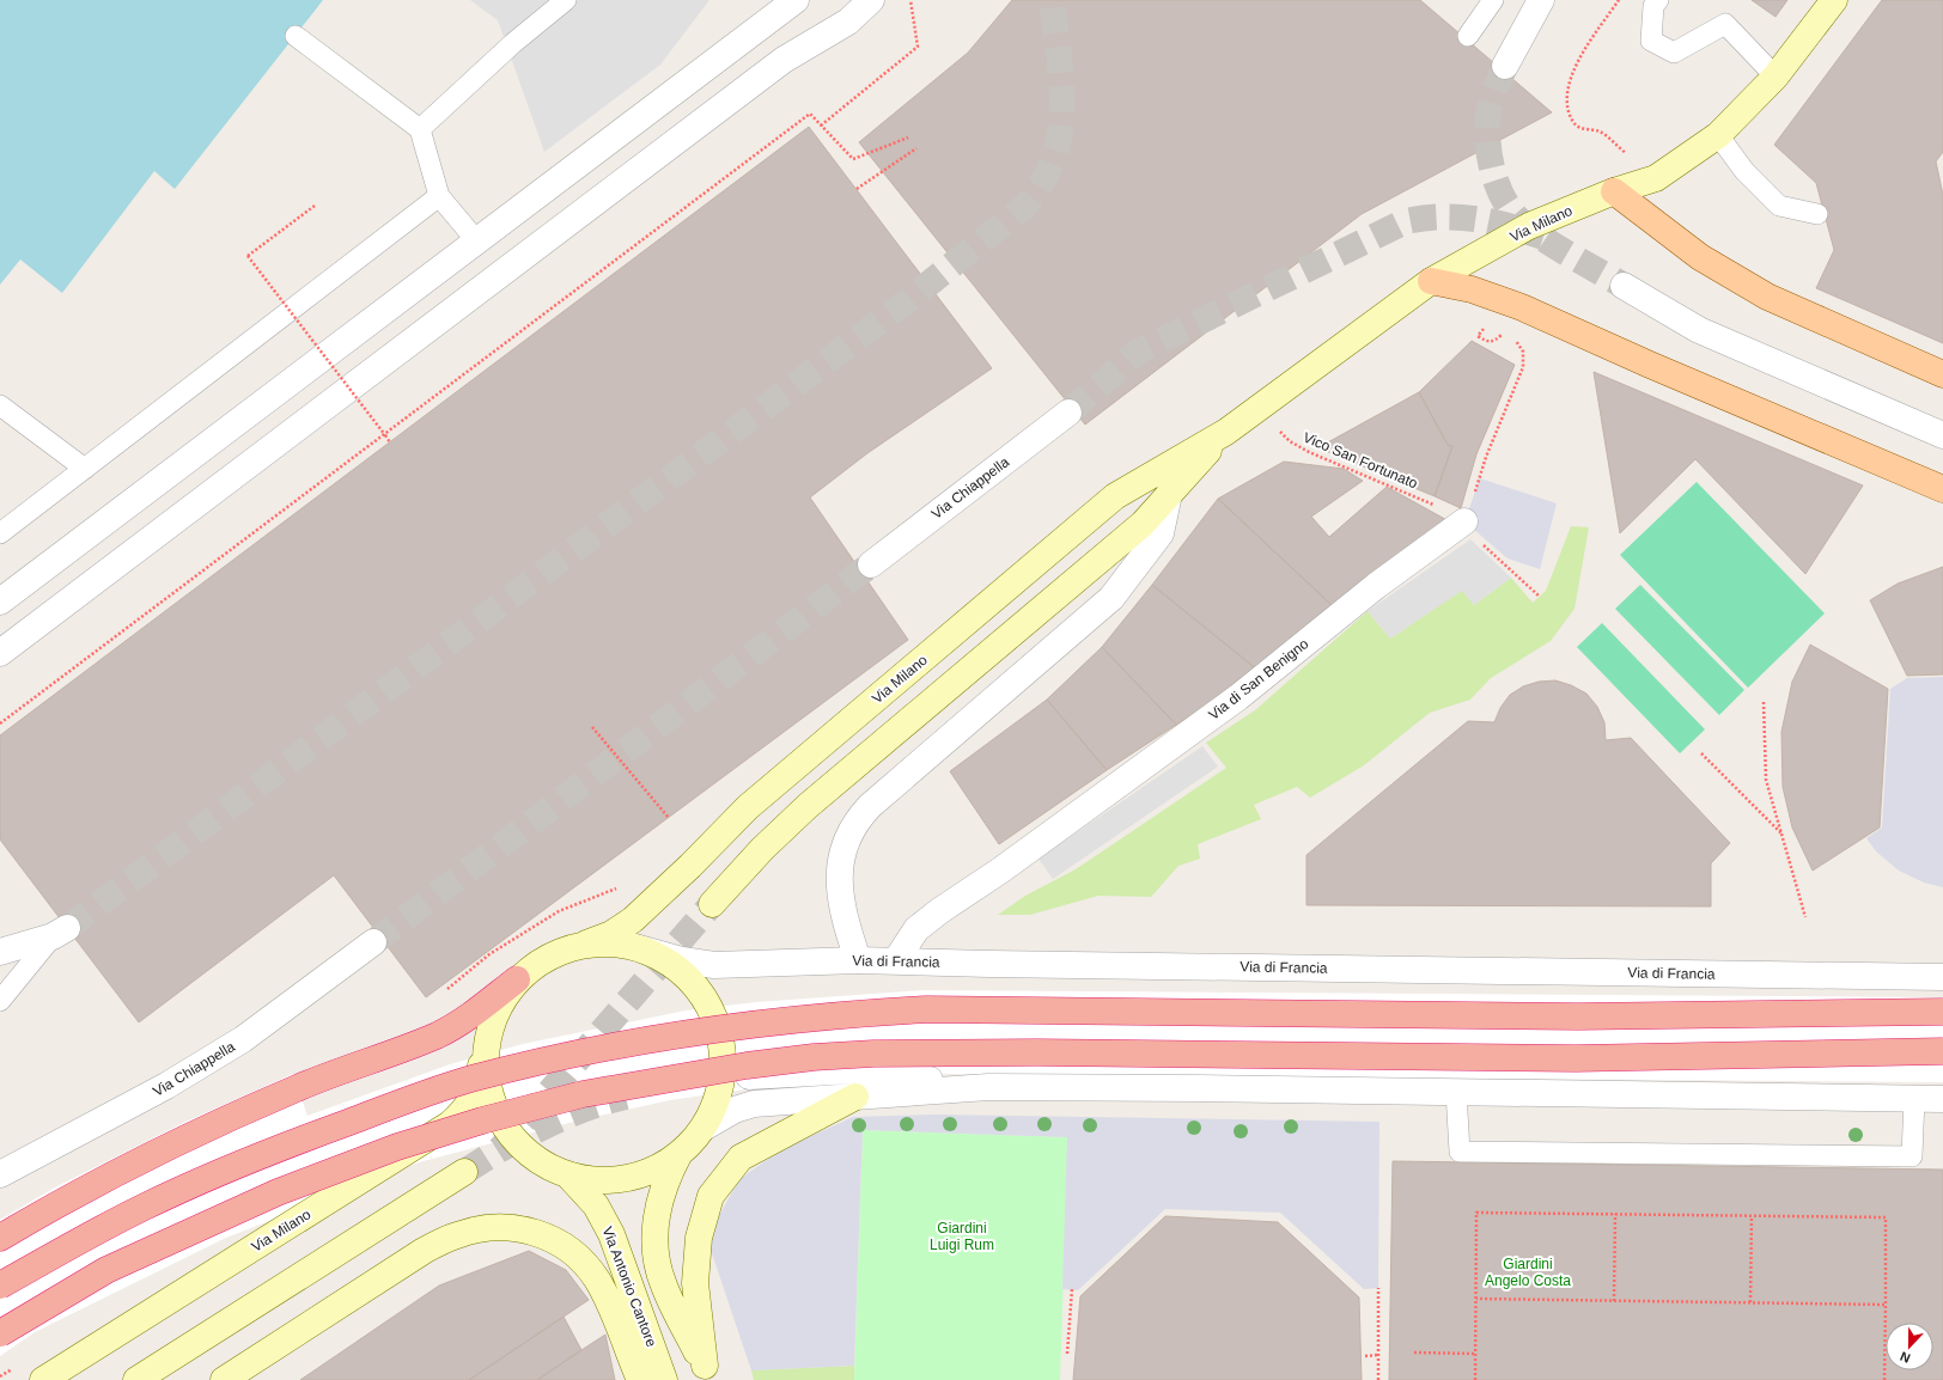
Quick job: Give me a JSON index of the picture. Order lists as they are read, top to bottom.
{
  "streets": {
    "main road": ["Via Milano", "Via Antonio Cantore"],
    "street": ["Via Chiappella", "Via di San Benigno", "Via di Francia"],
    "path": ["Vico San Fortunato"]
  },
  "crossings": [
    ["Via Milano", "Vico San Fortunato"],
    ["Vico San Fortunato", "Via di San Benigno"],
    ["Via di San Benigno", "Via di Francia"]
  ],
  "parks": ["Giardini Luigi Rum", "Giardini Angelo Costa"],
  "north": "bottom"
}
